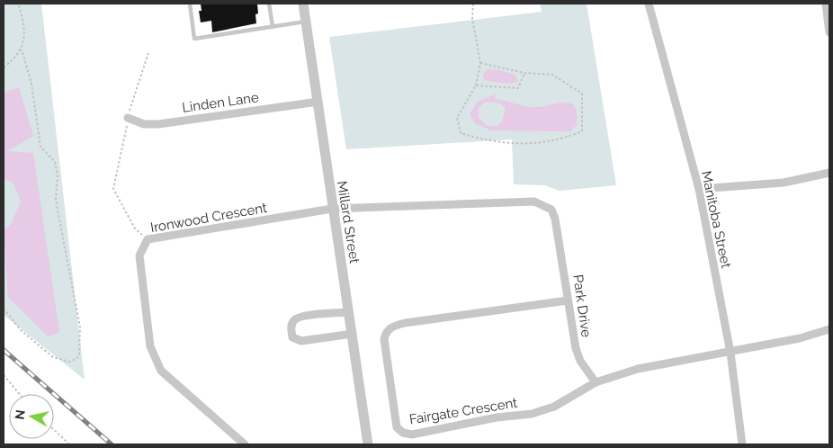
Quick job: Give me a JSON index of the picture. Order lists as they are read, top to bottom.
{
  "streets": {
    "street": [
      "Linden Lane",
      "Ironwood Crescent",
      "Manitoba Street",
      "Millard Street",
      "Park Drive",
      "Fairgate Crescent"
    ]
  },
  "crossings": [
    ["Linden Lane", "Millard Street"],
    ["Ironwood Crescent", "Millard Street"],
    ["Ironwood Crescent", "Park Drive"],
    ["Millard Street", "Park Drive"],
    ["Park Drive", "Fairgate Crescent"]
  ],
  "north": "left"
}
